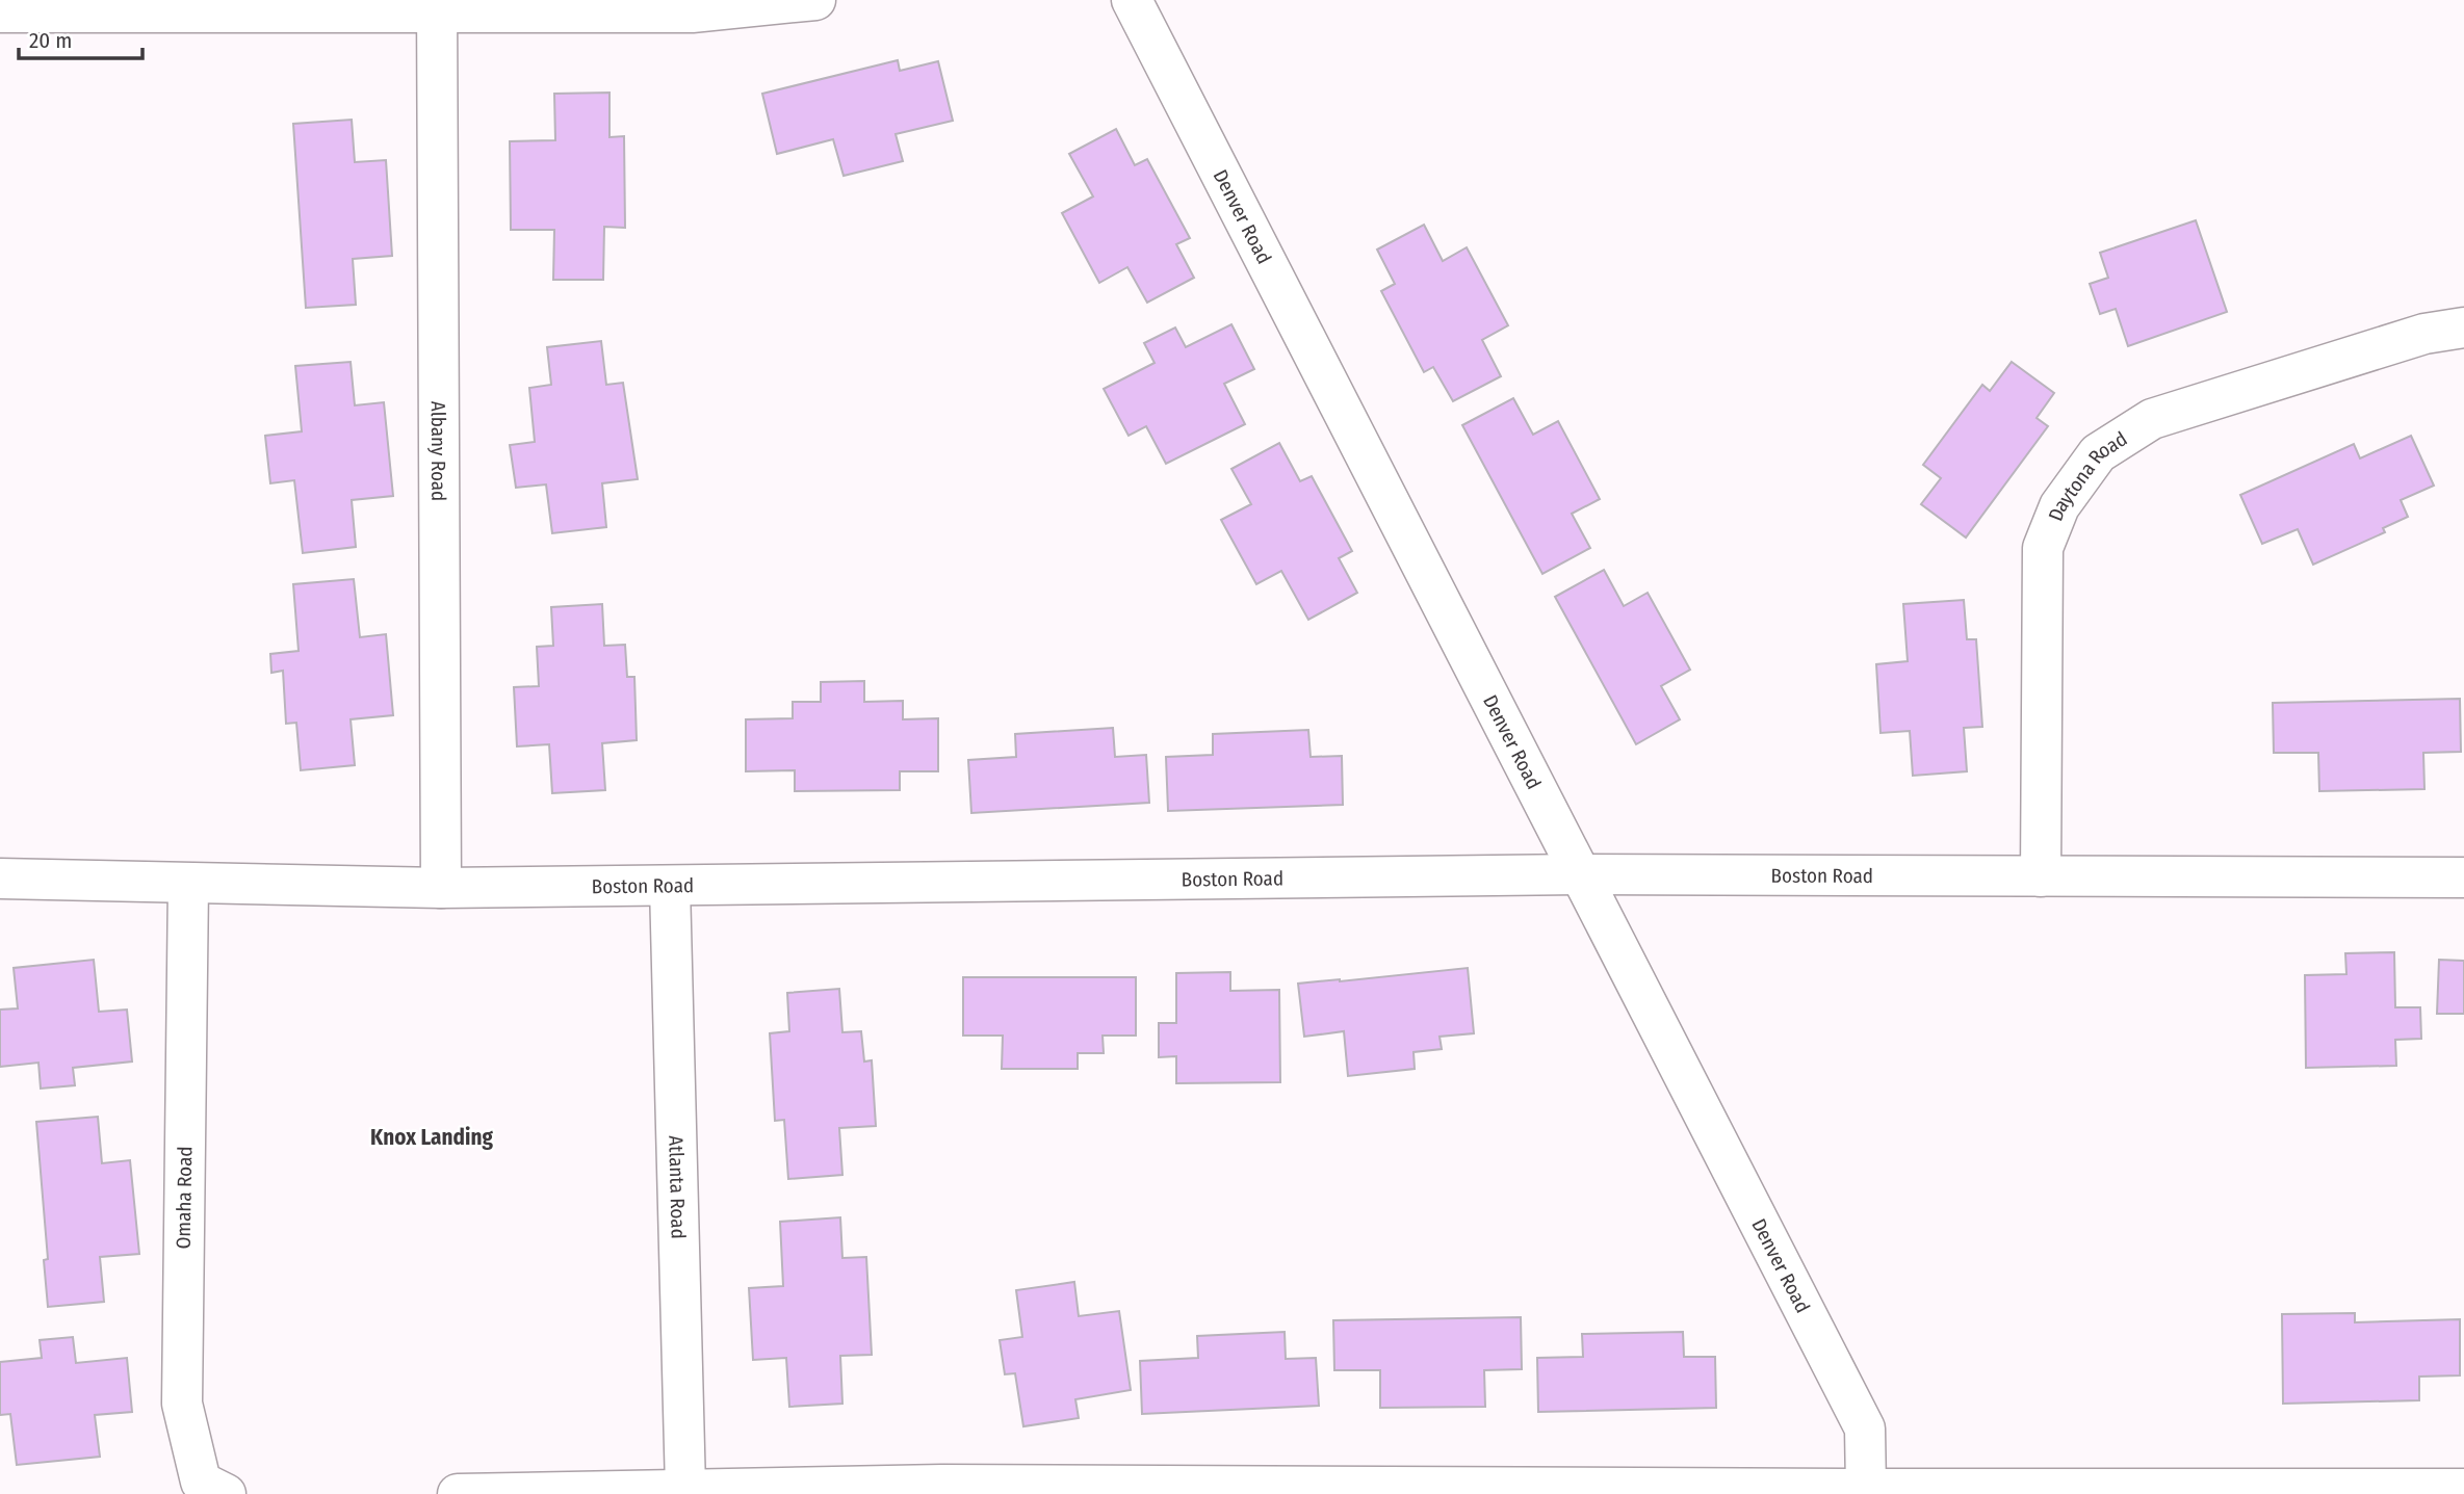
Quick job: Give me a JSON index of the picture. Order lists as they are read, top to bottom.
{
  "streets": {
    "street": [
      "Denver Road",
      "Albany Road",
      "Daytona Road",
      "Boston Road",
      "Atlanta Road",
      "Omaha Road"
    ]
  },
  "crossings": [
    ["Denver Road", "Boston Road"],
    ["Albany Road", "Boston Road"],
    ["Daytona Road", "Boston Road"],
    ["Boston Road", "Atlanta Road"],
    ["Boston Road", "Omaha Road"]
  ],
  "districts": ["Knox Landing"],
  "scale_bar": "20 m"
}
